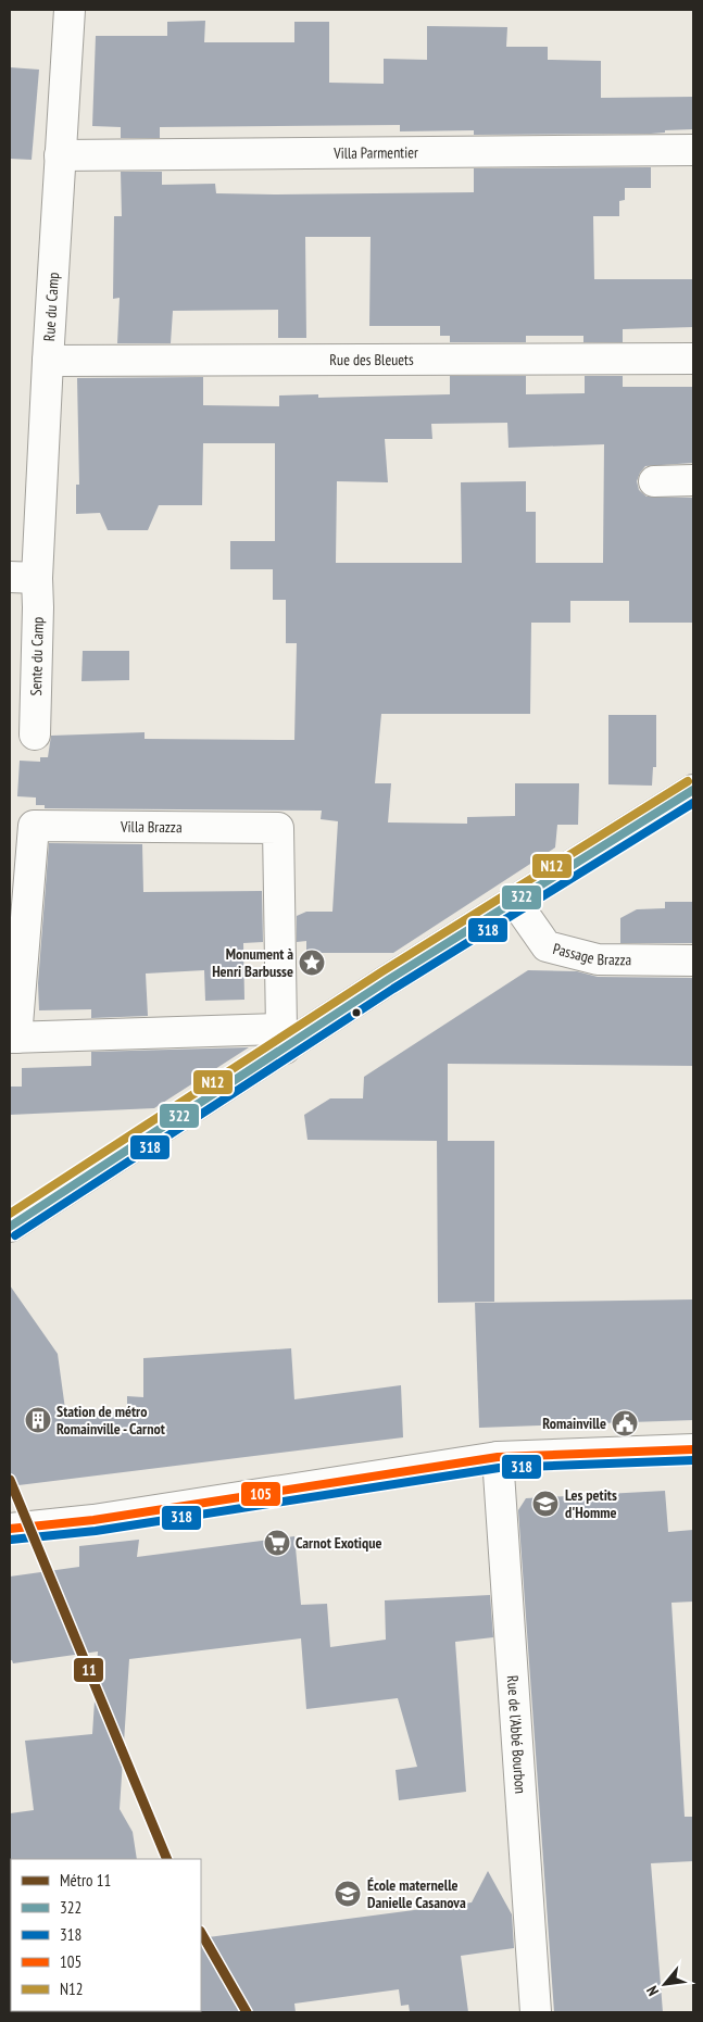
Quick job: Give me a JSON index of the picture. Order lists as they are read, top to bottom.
{
  "streets": {
    "street": [
      "Villa Parmentier",
      "Rue du Camp",
      "Rue des Bleuets",
      "Sente du Camp",
      "Villa Brazza",
      "Passage Brazza",
      "Rue de l'Abbé Bourbon"
    ]
  },
  "crossings": [
    ["Villa Parmentier", "Rue du Camp"],
    ["Rue du Camp", "Rue des Bleuets"],
    ["Rue du Camp", "Sente du Camp"]
  ],
  "places": {
    "place": ["Monument à Henri Barbusse"],
    "building": ["Station de métro Romainville - Carnot"],
    "public building": ["Romainville"],
    "school or university": ["Les petits d'Homme", "École maternelle Danielle Casanova"],
    "supermarket": ["Carnot Exotique"]
  },
  "lines": [
    "transit line N12",
    "transit line 322",
    "transit line 318",
    "transit line 105",
    "metro line 11"
  ],
  "legend": [
    "Métro 11",
    "322",
    "318",
    "105",
    "N12"
  ],
  "north": "bottom left"
}
